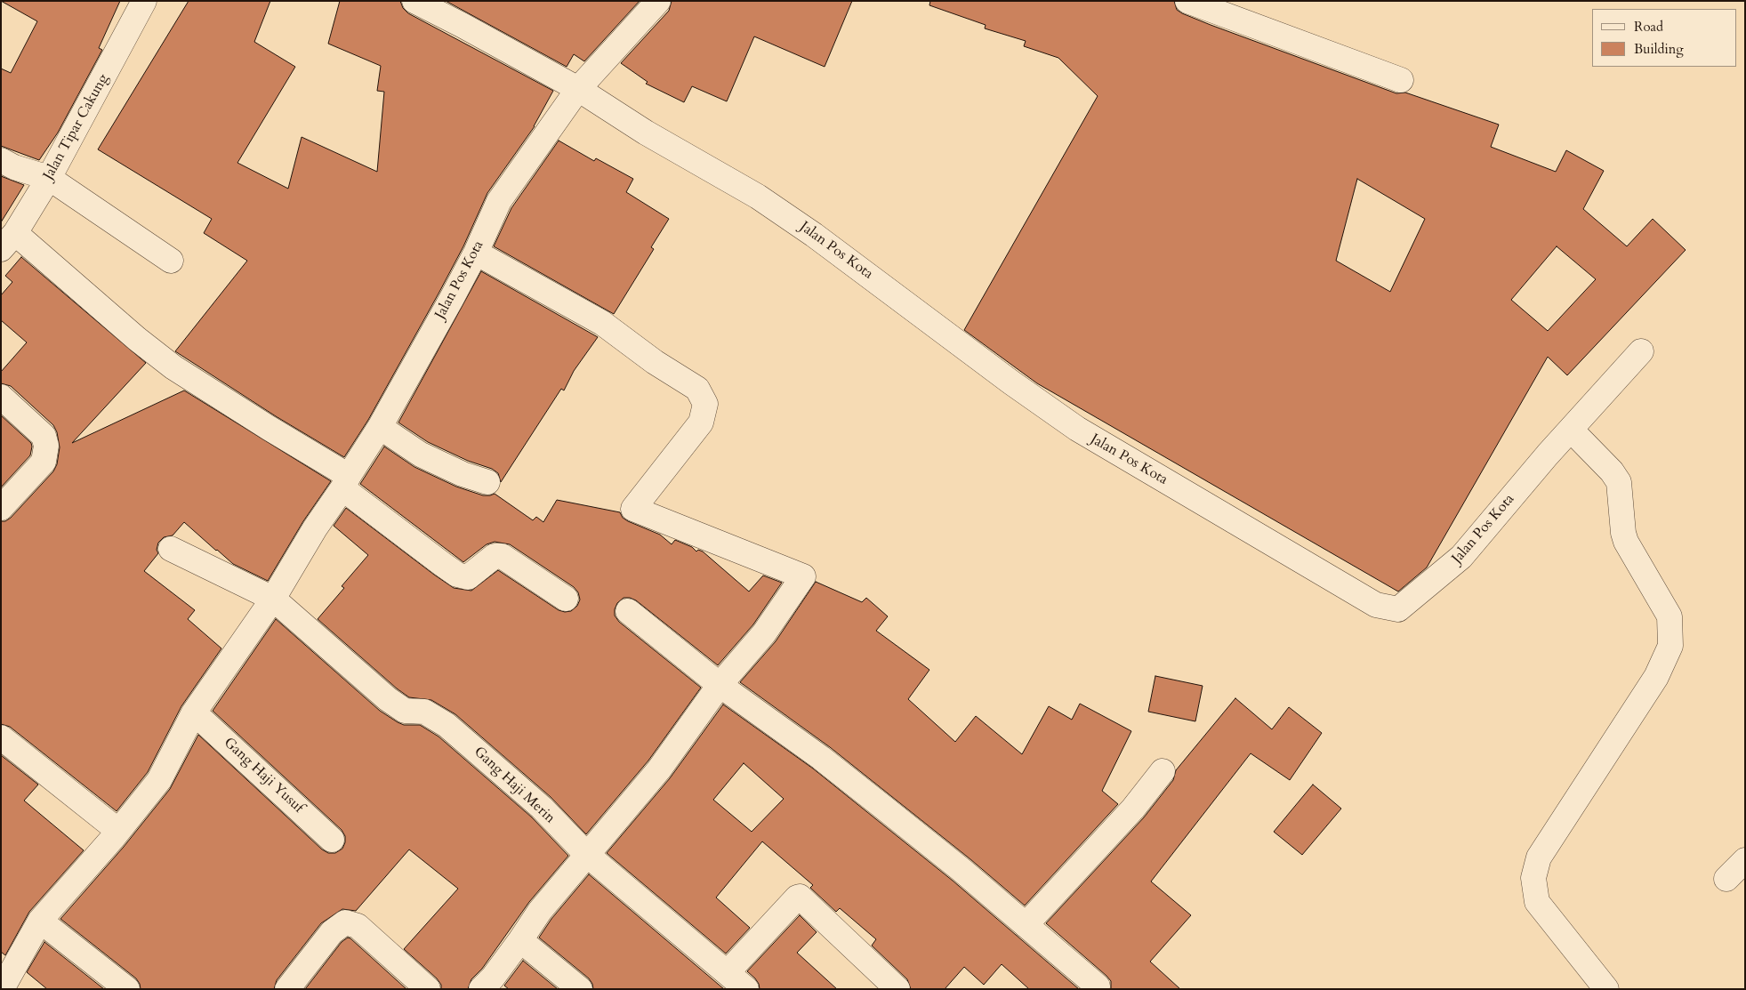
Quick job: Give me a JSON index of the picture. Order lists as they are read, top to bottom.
{
  "streets": {
    "street": [
      "Jalan Tipar Cakung",
      "Jalan Pos Kota",
      "Gang Haji Yusuf",
      "Gang Haji Merin"
    ]
  },
  "crossings": [
    ["Jalan Pos Kota", "Gang Haji Yusuf"],
    ["Jalan Pos Kota", "Gang Haji Merin"]
  ],
  "legend": ["Road", "Building"]
}
